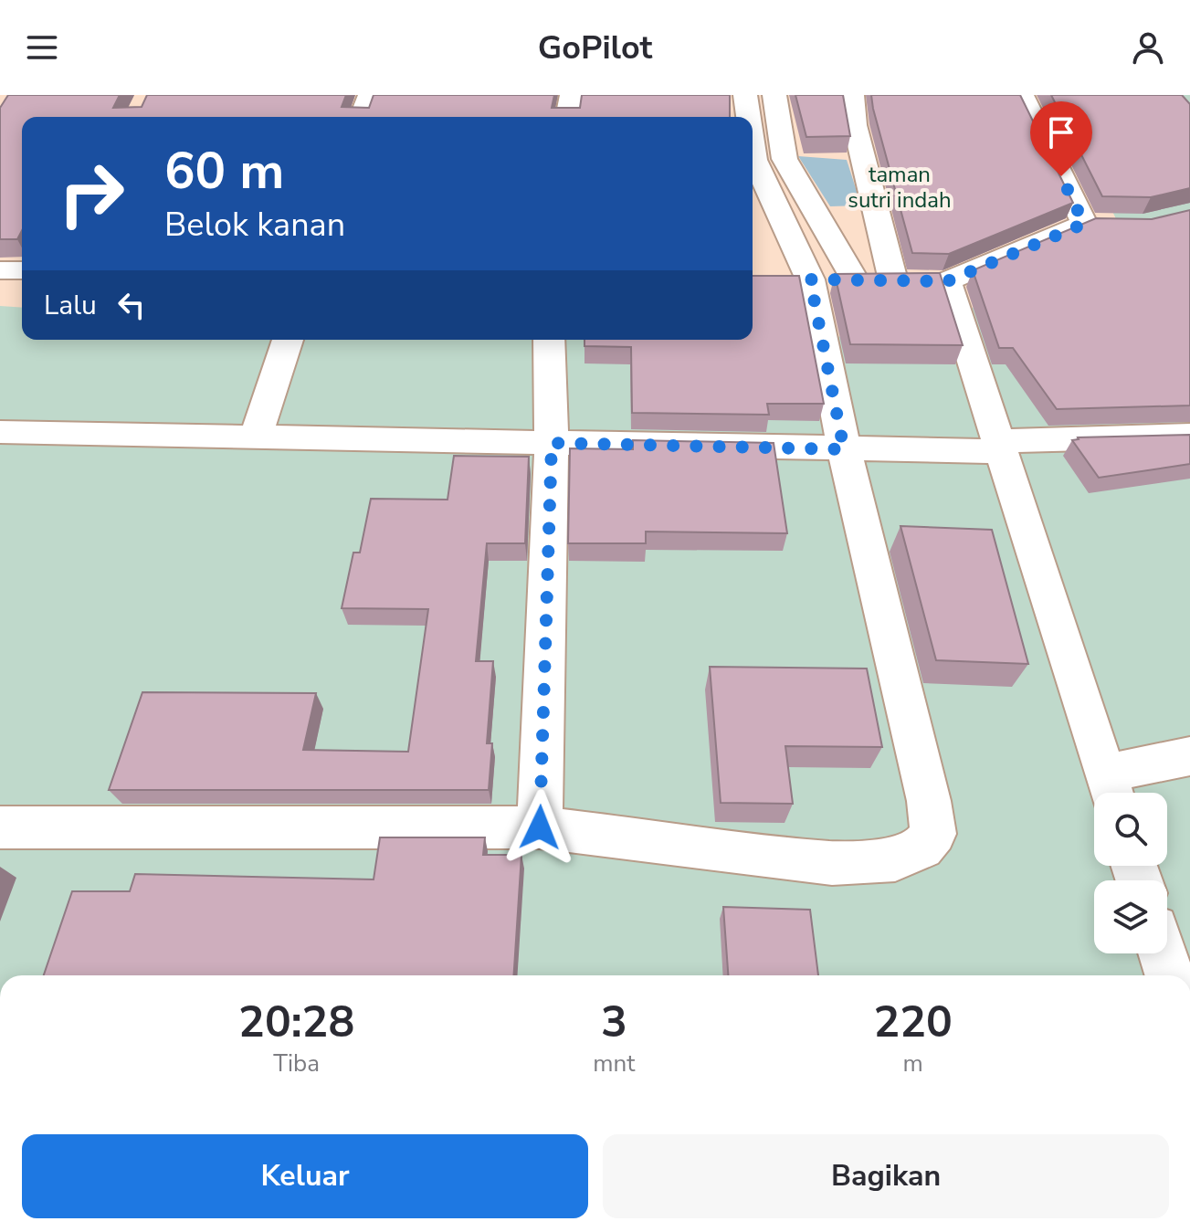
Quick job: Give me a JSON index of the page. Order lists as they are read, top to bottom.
{
  "parks": ["taman sutri indah"],
  "page": {
    "header": "GoPilot",
    "turn": ["60 m", "Belok kanan"],
    "then": "Lalu",
    "eta": [
      "20:28",
      "Tiba",
      "3",
      "mnt",
      "220",
      "m"
    ],
    "buttons": ["Keluar", "Bagikan"]
  }
}
